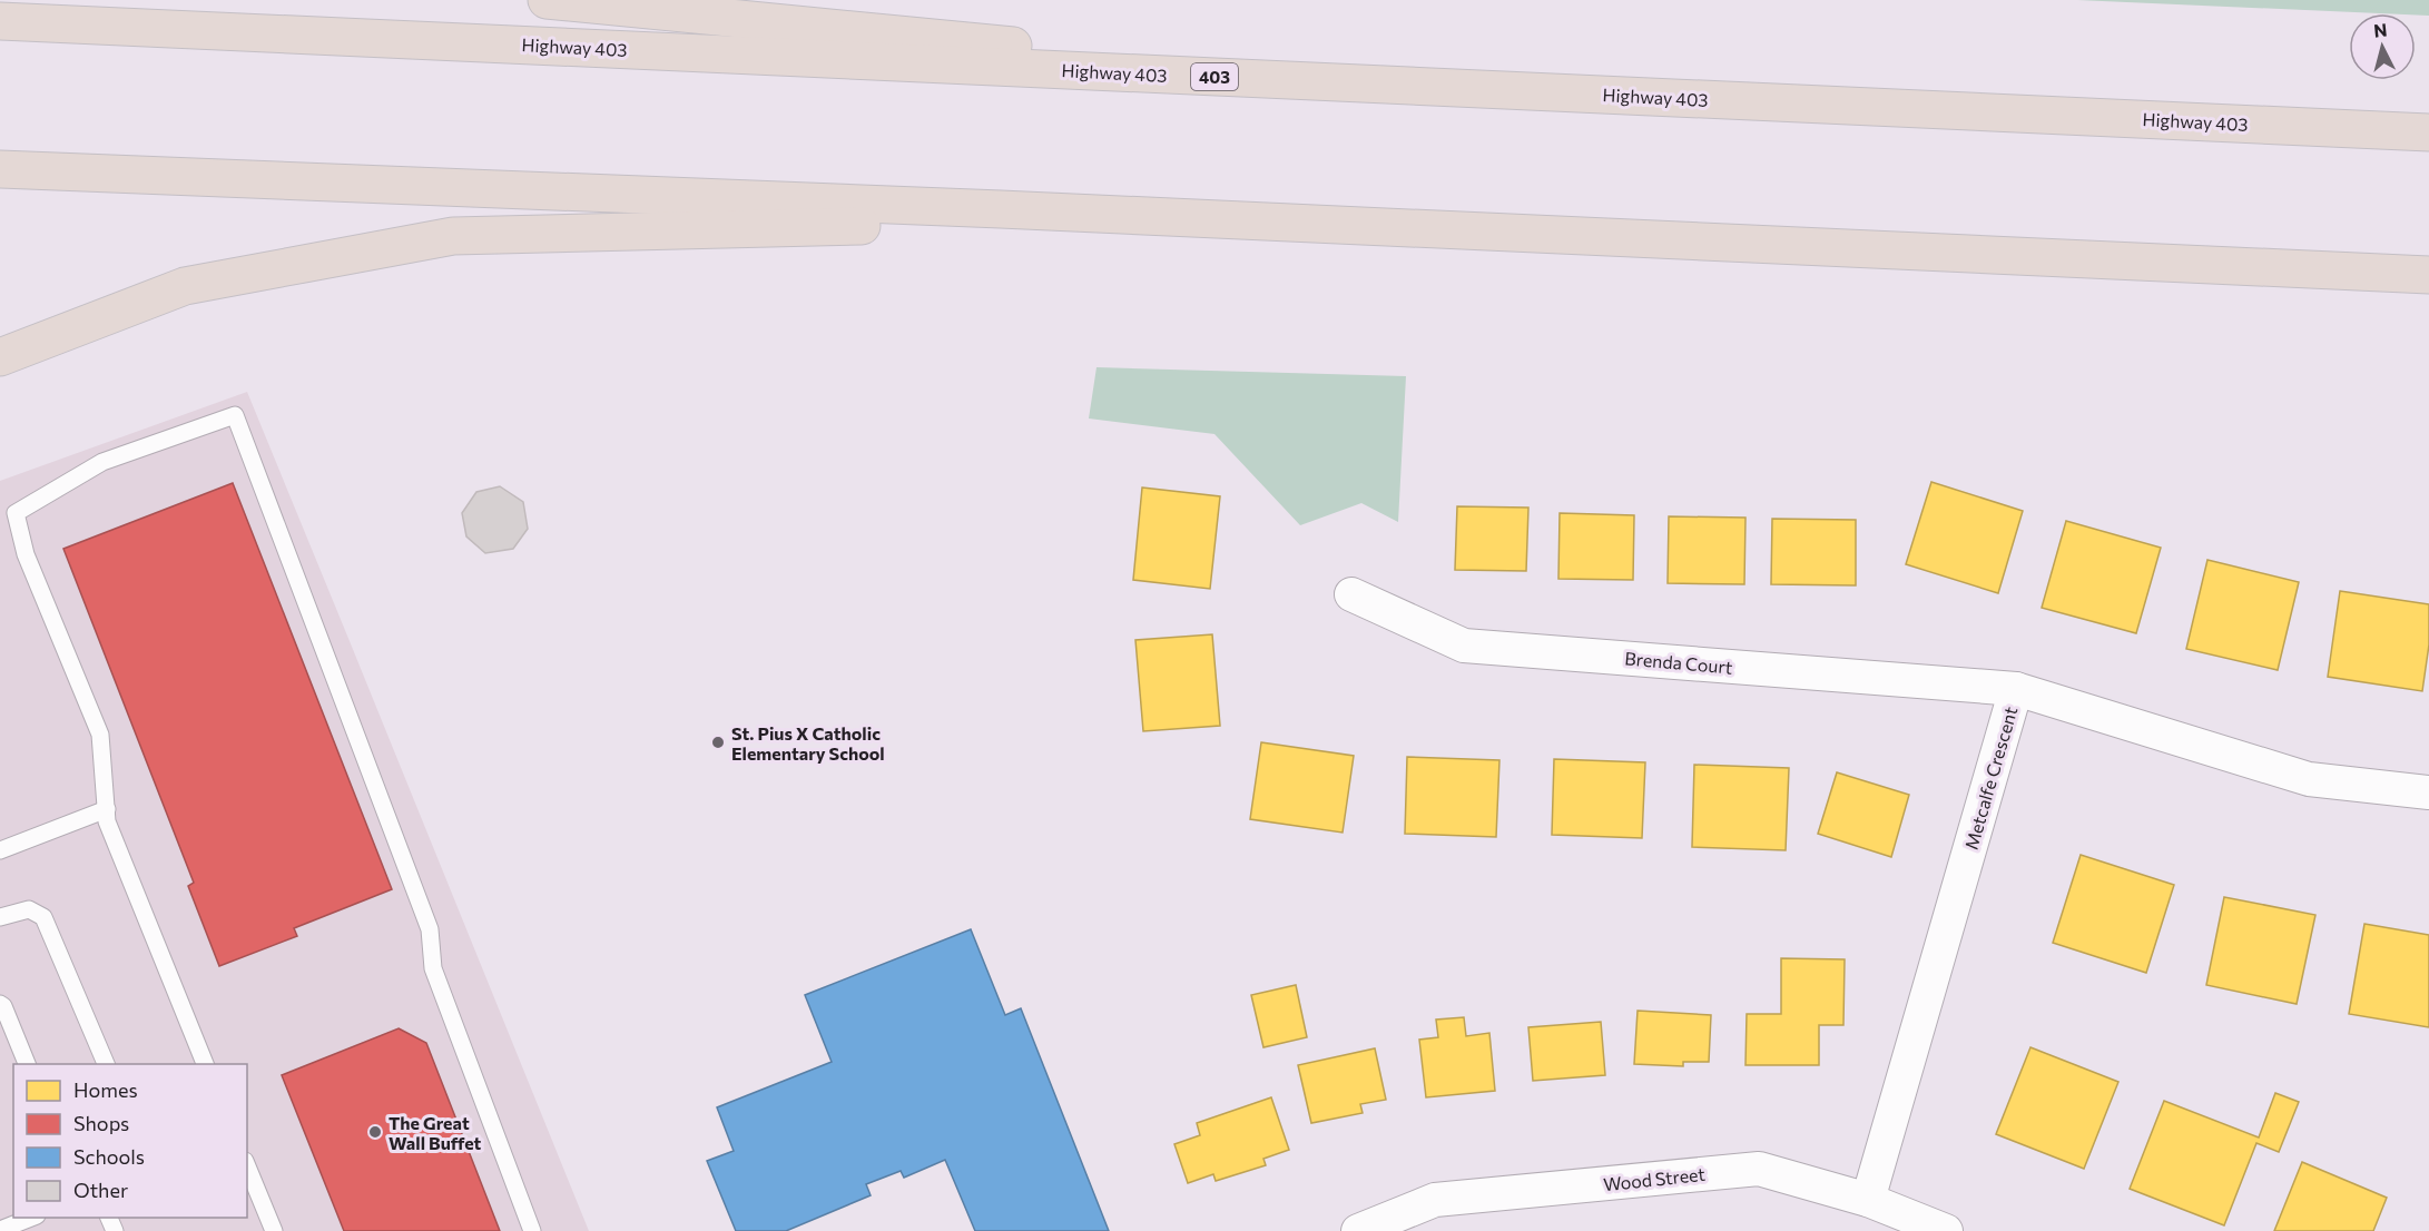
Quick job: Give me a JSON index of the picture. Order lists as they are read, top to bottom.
{
  "streets": {
    "highway": ["Highway 403", "403"],
    "street": ["Brenda Court", "Metcalfe Crescent", "Wood Street"]
  },
  "crossings": [
    ["Brenda Court", "Metcalfe Crescent"],
    ["Metcalfe Crescent", "Wood Street"]
  ],
  "places": ["St. Pius X Catholic Elementary School", "The Great Wall Buffet"],
  "legend": [
    "Homes",
    "Shops",
    "Schools",
    "Other"
  ],
  "north": "top"
}
